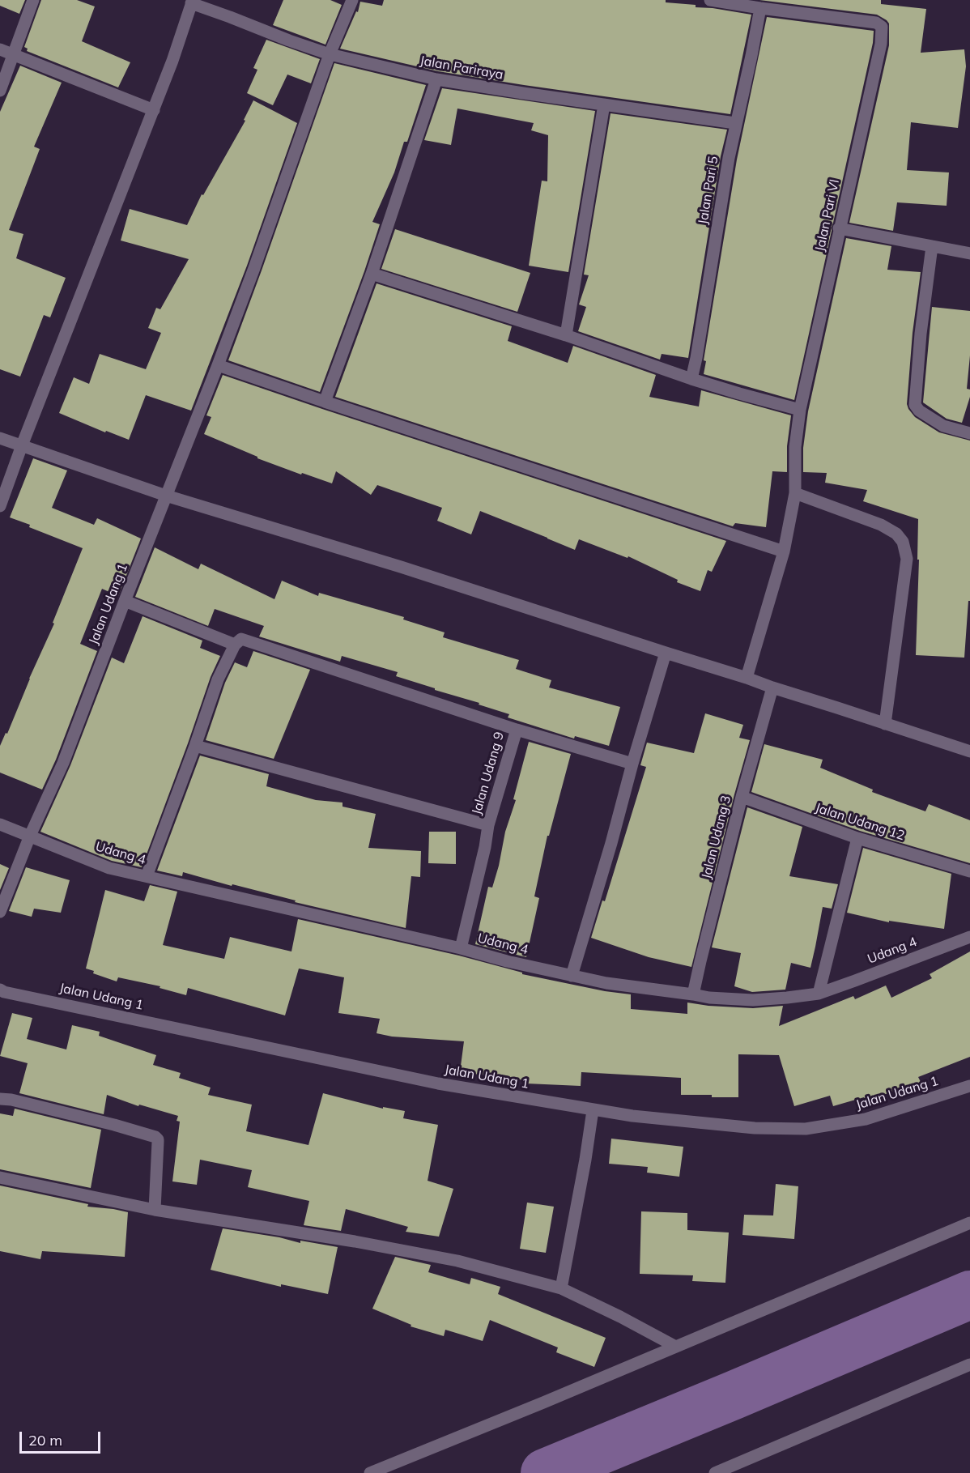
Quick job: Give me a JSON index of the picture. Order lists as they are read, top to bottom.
{
  "streets": {
    "street": [
      "Jalan Pariraya",
      "Jalan Pari 5",
      "Jalan Pari VI",
      "Jalan Udang 1",
      "Jalan Udang 9",
      "Jalan Udang 12",
      "Jalan Udang 3",
      "Udang 4"
    ]
  },
  "crossings": [
    ["Jalan Pariraya", "Jalan Pari 5"],
    ["Jalan Pariraya", "Jalan Udang 1"],
    ["Jalan Pari 5", "Jalan Pari VI"],
    ["Jalan Udang 1", "Udang 4"],
    ["Jalan Udang 9", "Udang 4"],
    ["Jalan Udang 12", "Jalan Udang 3"],
    ["Jalan Udang 3", "Udang 4"]
  ],
  "scale_bar": "20 m"
}
